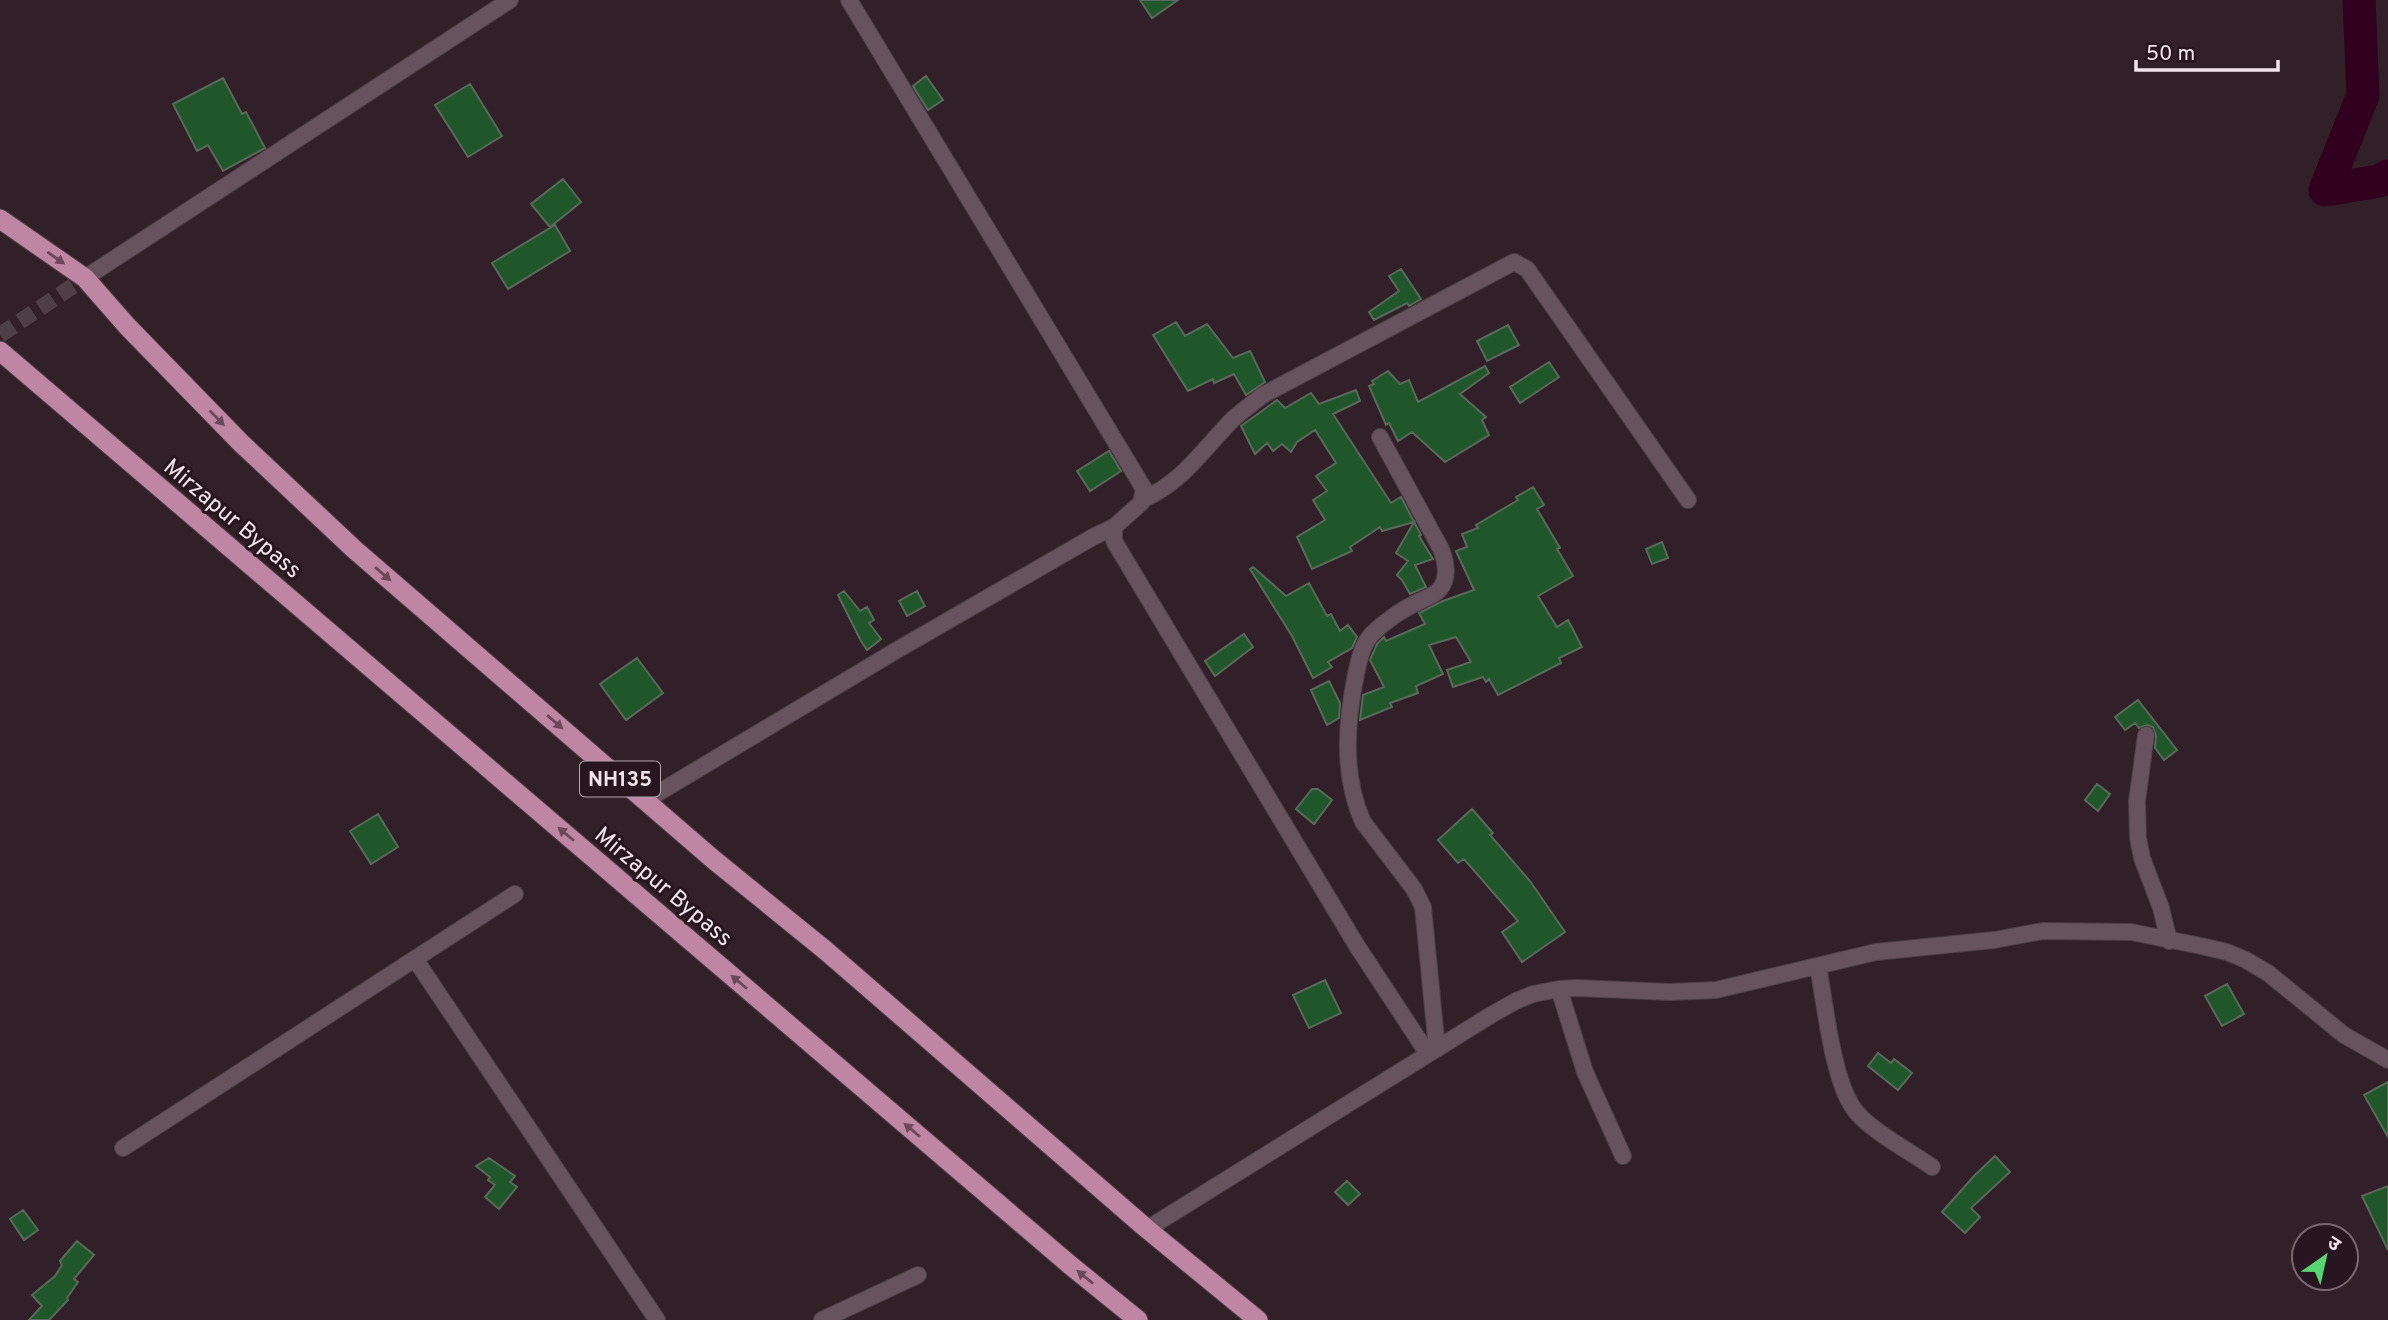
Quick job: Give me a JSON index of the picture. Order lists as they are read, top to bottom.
{
  "streets": {
    "highway": ["Mirzapur Bypass", "NH135"]
  },
  "scale_bar": "50 m",
  "north": "top right"
}
